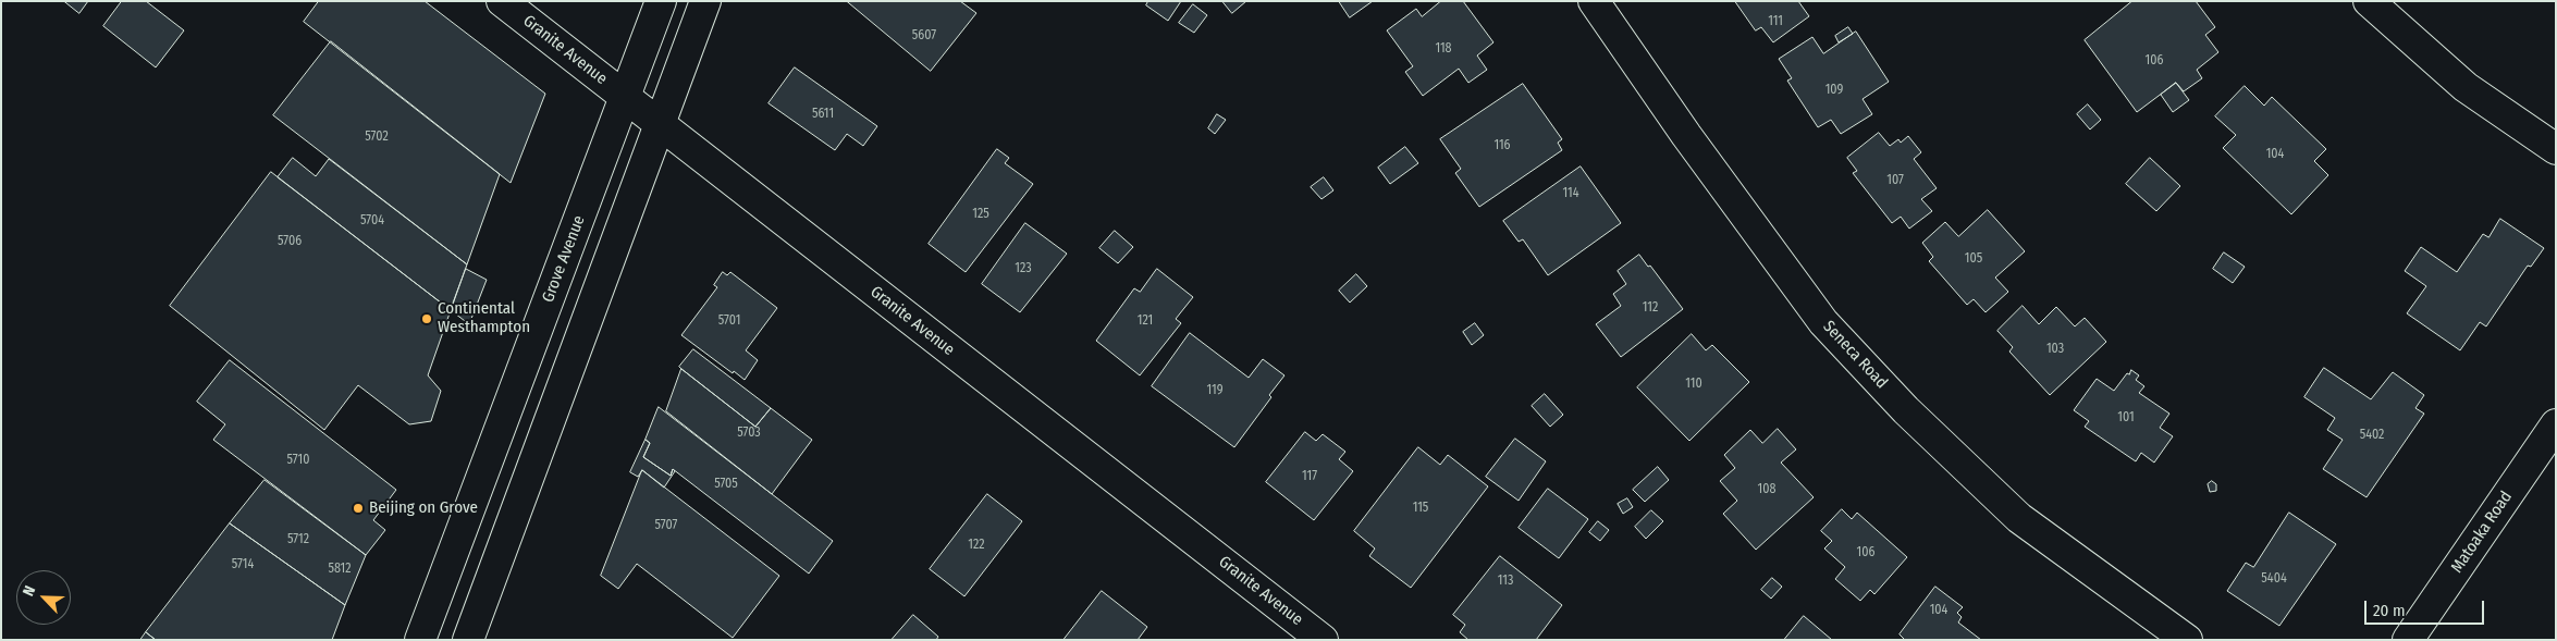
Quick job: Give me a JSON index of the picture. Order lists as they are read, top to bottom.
{
  "streets": {
    "street": [
      "Granite Avenue",
      "Grove Avenue",
      "Seneca Road",
      "Matoaka Road"
    ]
  },
  "crossings": [
    ["Granite Avenue", "Grove Avenue"]
  ],
  "places": ["Continental Westhampton", "Beijing on Grove"],
  "house_numbers": [
    "111",
    "5607",
    "118",
    "106",
    "109",
    "5611",
    "5702",
    "116",
    "104",
    "107",
    "114",
    "125",
    "5704",
    "5706",
    "105",
    "123",
    "112",
    "5701",
    "121",
    "103",
    "110",
    "119",
    "101",
    "5703",
    "5402",
    "5710",
    "117",
    "5705",
    "108",
    "115",
    "5707",
    "5712",
    "122",
    "106",
    "5714",
    "5812",
    "5404",
    "113",
    "104"
  ],
  "scale_bar": "20 m",
  "north": "top left"
}
